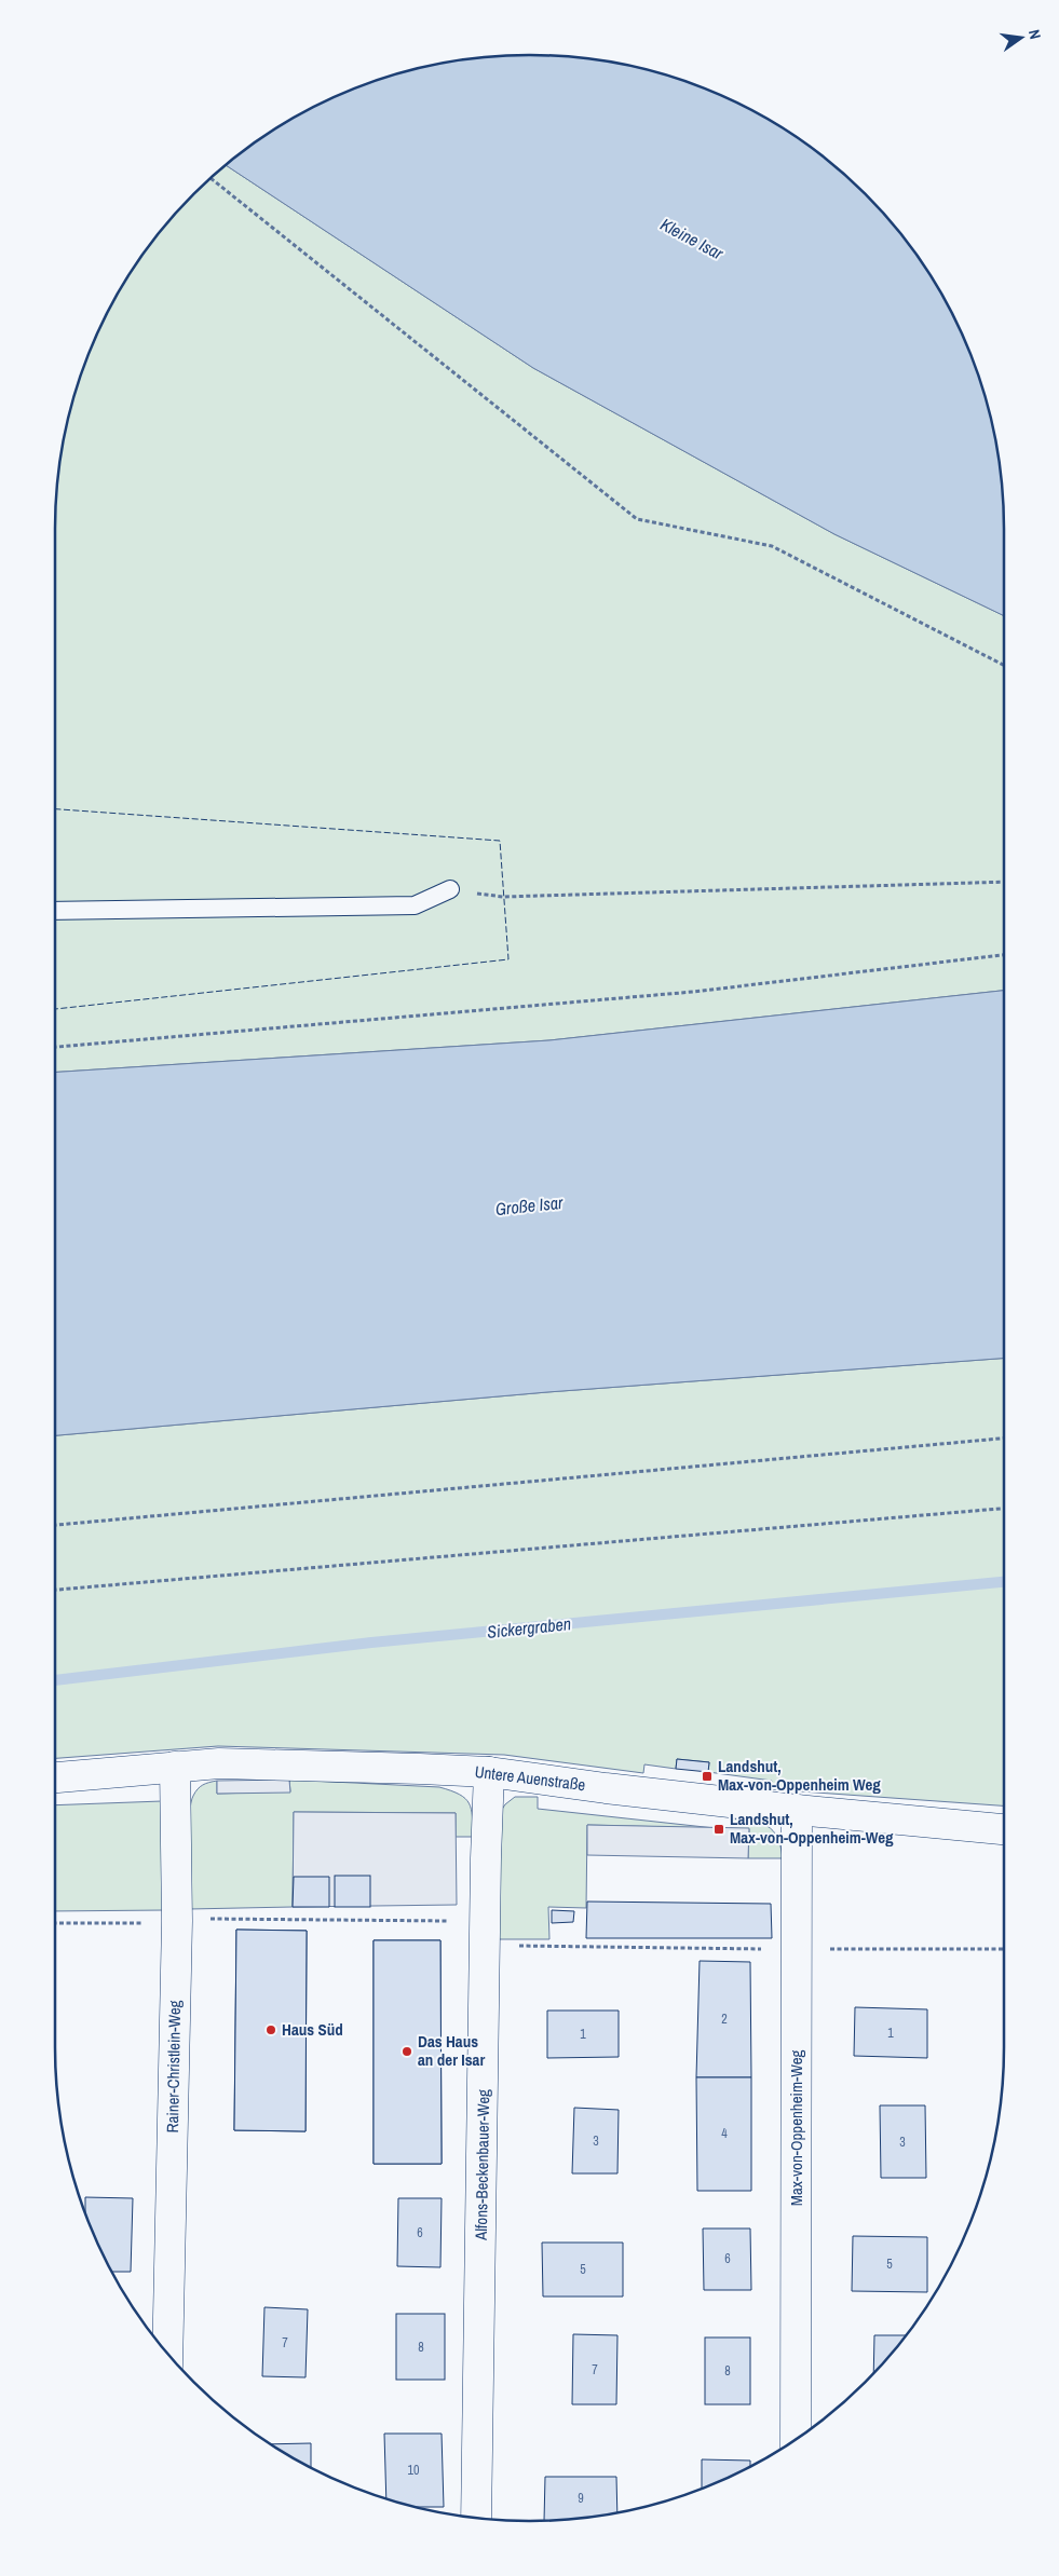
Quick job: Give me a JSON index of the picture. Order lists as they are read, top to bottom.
{
  "streets": {
    "street": [
      "Untere Auenstraße",
      "Rainer-Christlein-Weg",
      "Max-von-Oppenheim-Weg",
      "Alfons-Beckenbauer-Weg"
    ]
  },
  "crossings": [
    ["Untere Auenstraße", "Rainer-Christlein-Weg"],
    ["Untere Auenstraße", "Max-von-Oppenheim-Weg"],
    ["Untere Auenstraße", "Alfons-Beckenbauer-Weg"]
  ],
  "water": ["Kleine Isar", "Große Isar", "Sickergraben"],
  "places": {
    "transit": ["Landshut, Max-von-Oppenheim Weg", "Landshut, Max-von-Oppenheim-Weg"],
    "other": ["Haus Süd", "Das Haus an der Isar"]
  },
  "house_numbers": [
    "2",
    "1",
    "1",
    "4",
    "3",
    "3",
    "6",
    "6",
    "5",
    "5",
    "7",
    "8",
    "7",
    "8",
    "10",
    "9"
  ],
  "north": "right"
}
